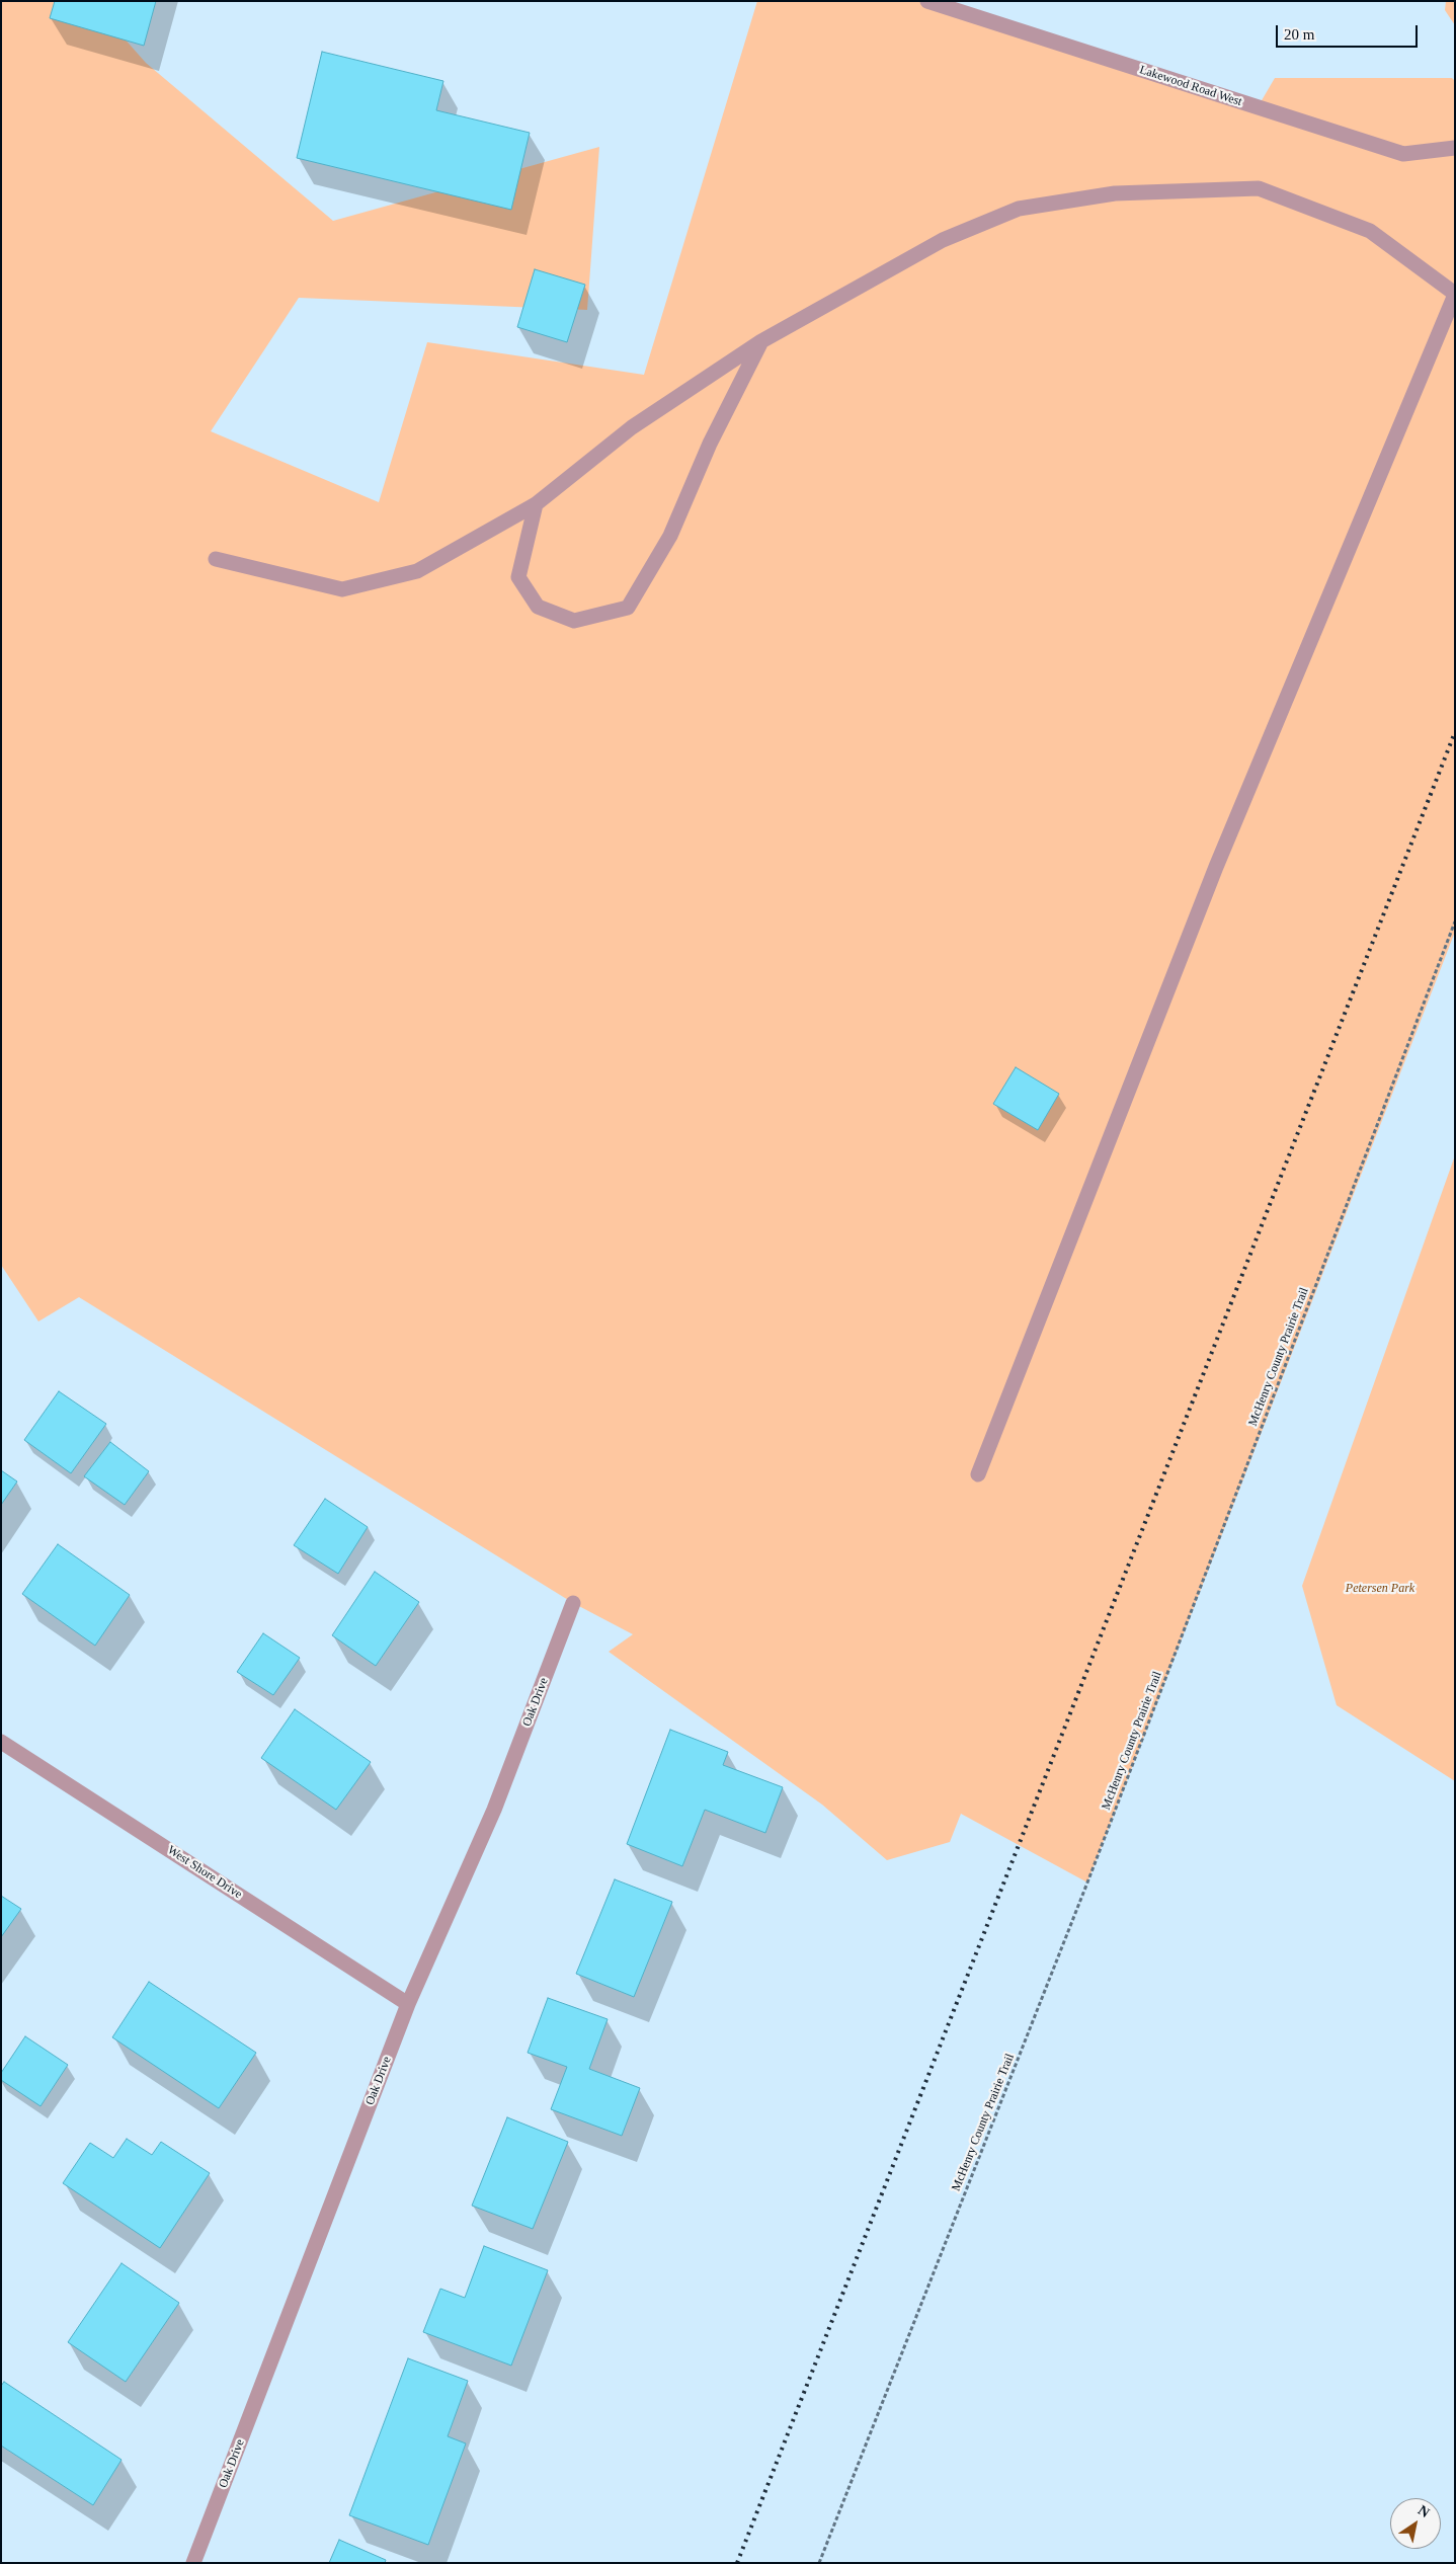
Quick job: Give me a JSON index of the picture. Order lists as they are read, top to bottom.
{
  "streets": {
    "street": ["Lakewood Road West", "Oak Drive", "West Shore Drive"],
    "path": ["McHenry County Prairie Trail"]
  },
  "crossings": [
    ["Oak Drive", "West Shore Drive"]
  ],
  "parks": ["Petersen Park"],
  "scale_bar": "20 m",
  "north": "top right"
}
